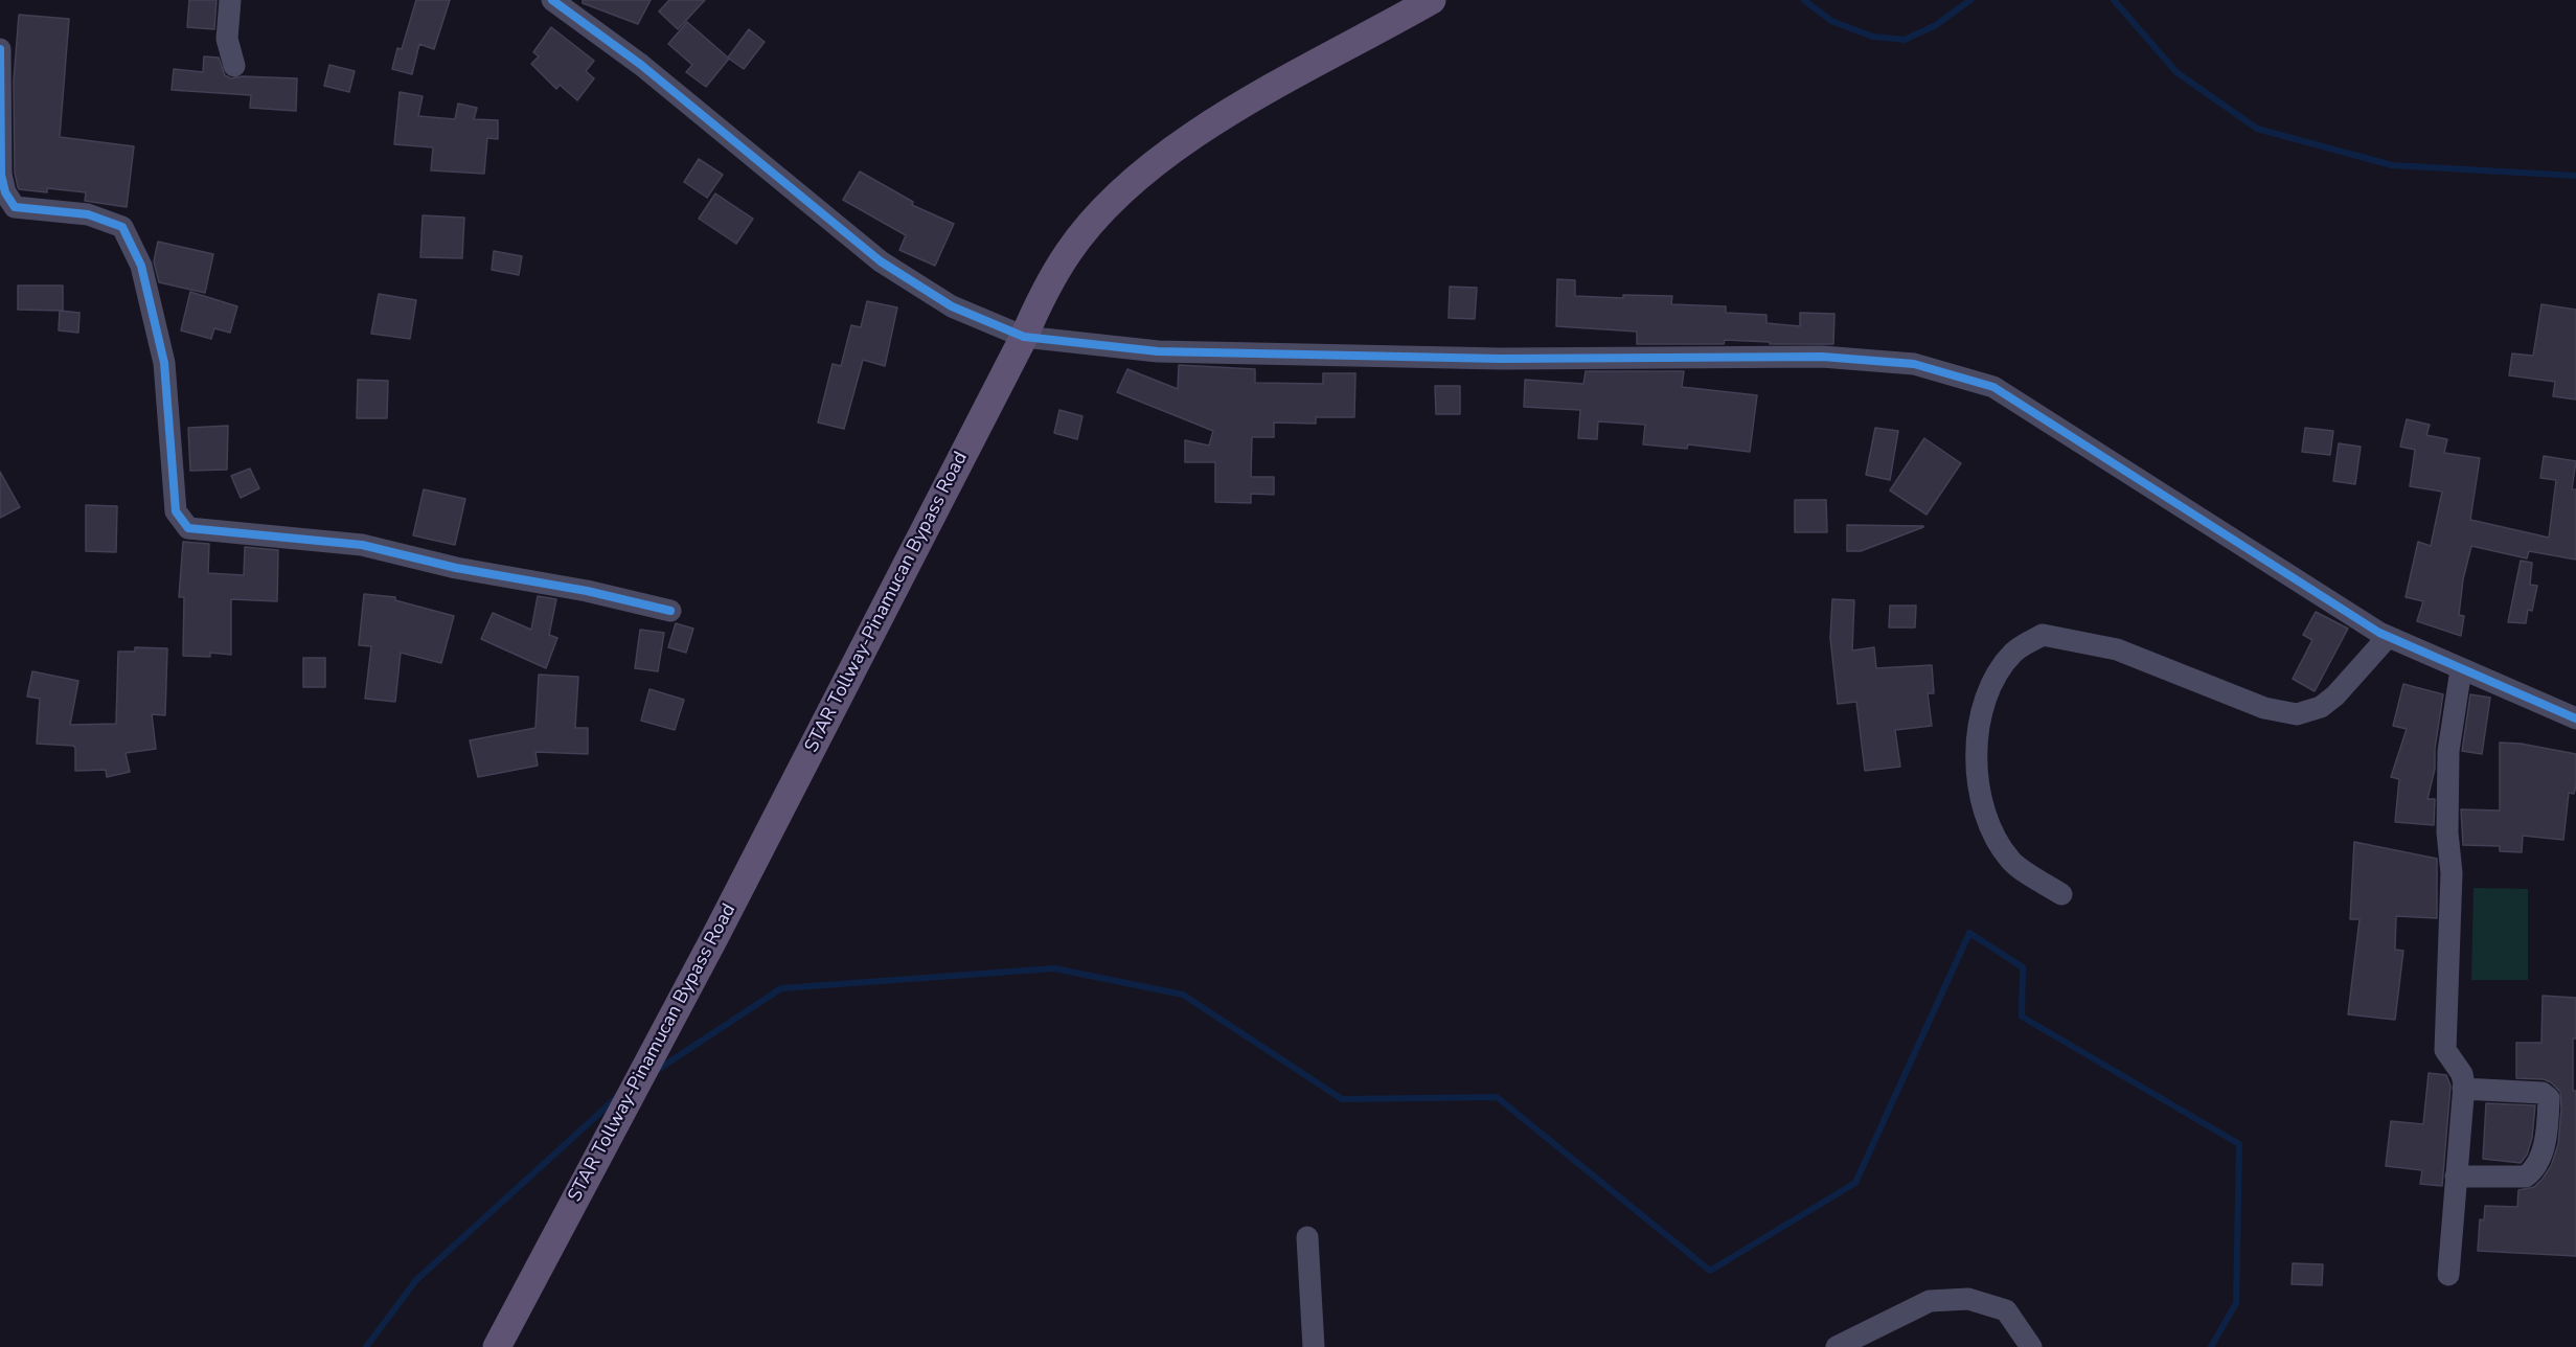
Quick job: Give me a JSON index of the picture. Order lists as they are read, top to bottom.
{
  "streets": {
    "main road": ["STAR Tollway-Pinamucan Bypass Road"]
  }
}
